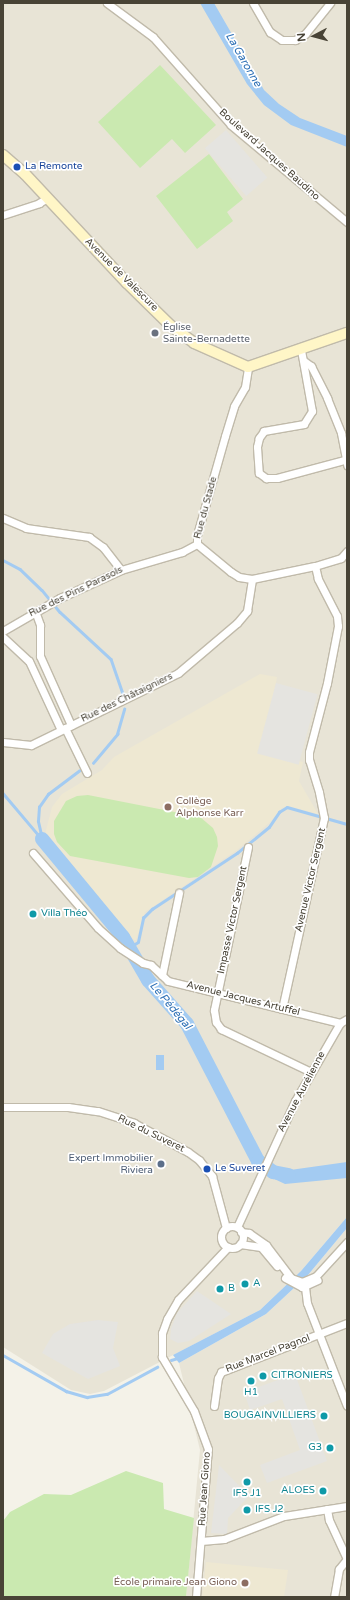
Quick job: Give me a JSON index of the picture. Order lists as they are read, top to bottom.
{
  "streets": {
    "main road": ["Avenue de Valescure"],
    "street": [
      "Boulevard Jacques Baudino",
      "Rue du Stade",
      "Rue des Pins Parasols",
      "Rue des Châtaigniers",
      "Avenue Victor Sergent",
      "Impasse Victor Sergent",
      "Avenue Jacques Artuffel",
      "Avenue Aurélienne",
      "Rue du Suveret",
      "Rue Marcel Pagnol",
      "Rue Jean Giono"
    ]
  },
  "crossings": [
    ["Avenue de Valescure", "Rue du Stade"],
    ["Rue du Stade", "Rue des Pins Parasols"],
    ["Rue du Stade", "Rue des Châtaigniers"],
    ["Rue du Stade", "Avenue Victor Sergent"],
    ["Avenue Victor Sergent", "Avenue Jacques Artuffel"],
    ["Impasse Victor Sergent", "Avenue Jacques Artuffel"],
    ["Impasse Victor Sergent", "Avenue Aurélienne"],
    ["Avenue Jacques Artuffel", "Avenue Aurélienne"],
    ["Avenue Aurélienne", "Rue du Suveret"],
    ["Avenue Aurélienne", "Rue Jean Giono"],
    ["Rue du Suveret", "Rue Jean Giono"]
  ],
  "water": ["La Garonne", "Le Pédégal"],
  "places": [
    "La Remonte",
    "Église Sainte-Bernadette",
    "Collège Alphonse Karr",
    "Villa Théo",
    "Expert Immobilier Riviera",
    "Le Suveret",
    "A",
    "B",
    "CITRONIERS",
    "H1",
    "BOUGAINVILLIERS",
    "G3",
    "IFS J1",
    "ALOES",
    "IFS J2",
    "École primaire Jean Giono"
  ],
  "north": "left"
}
